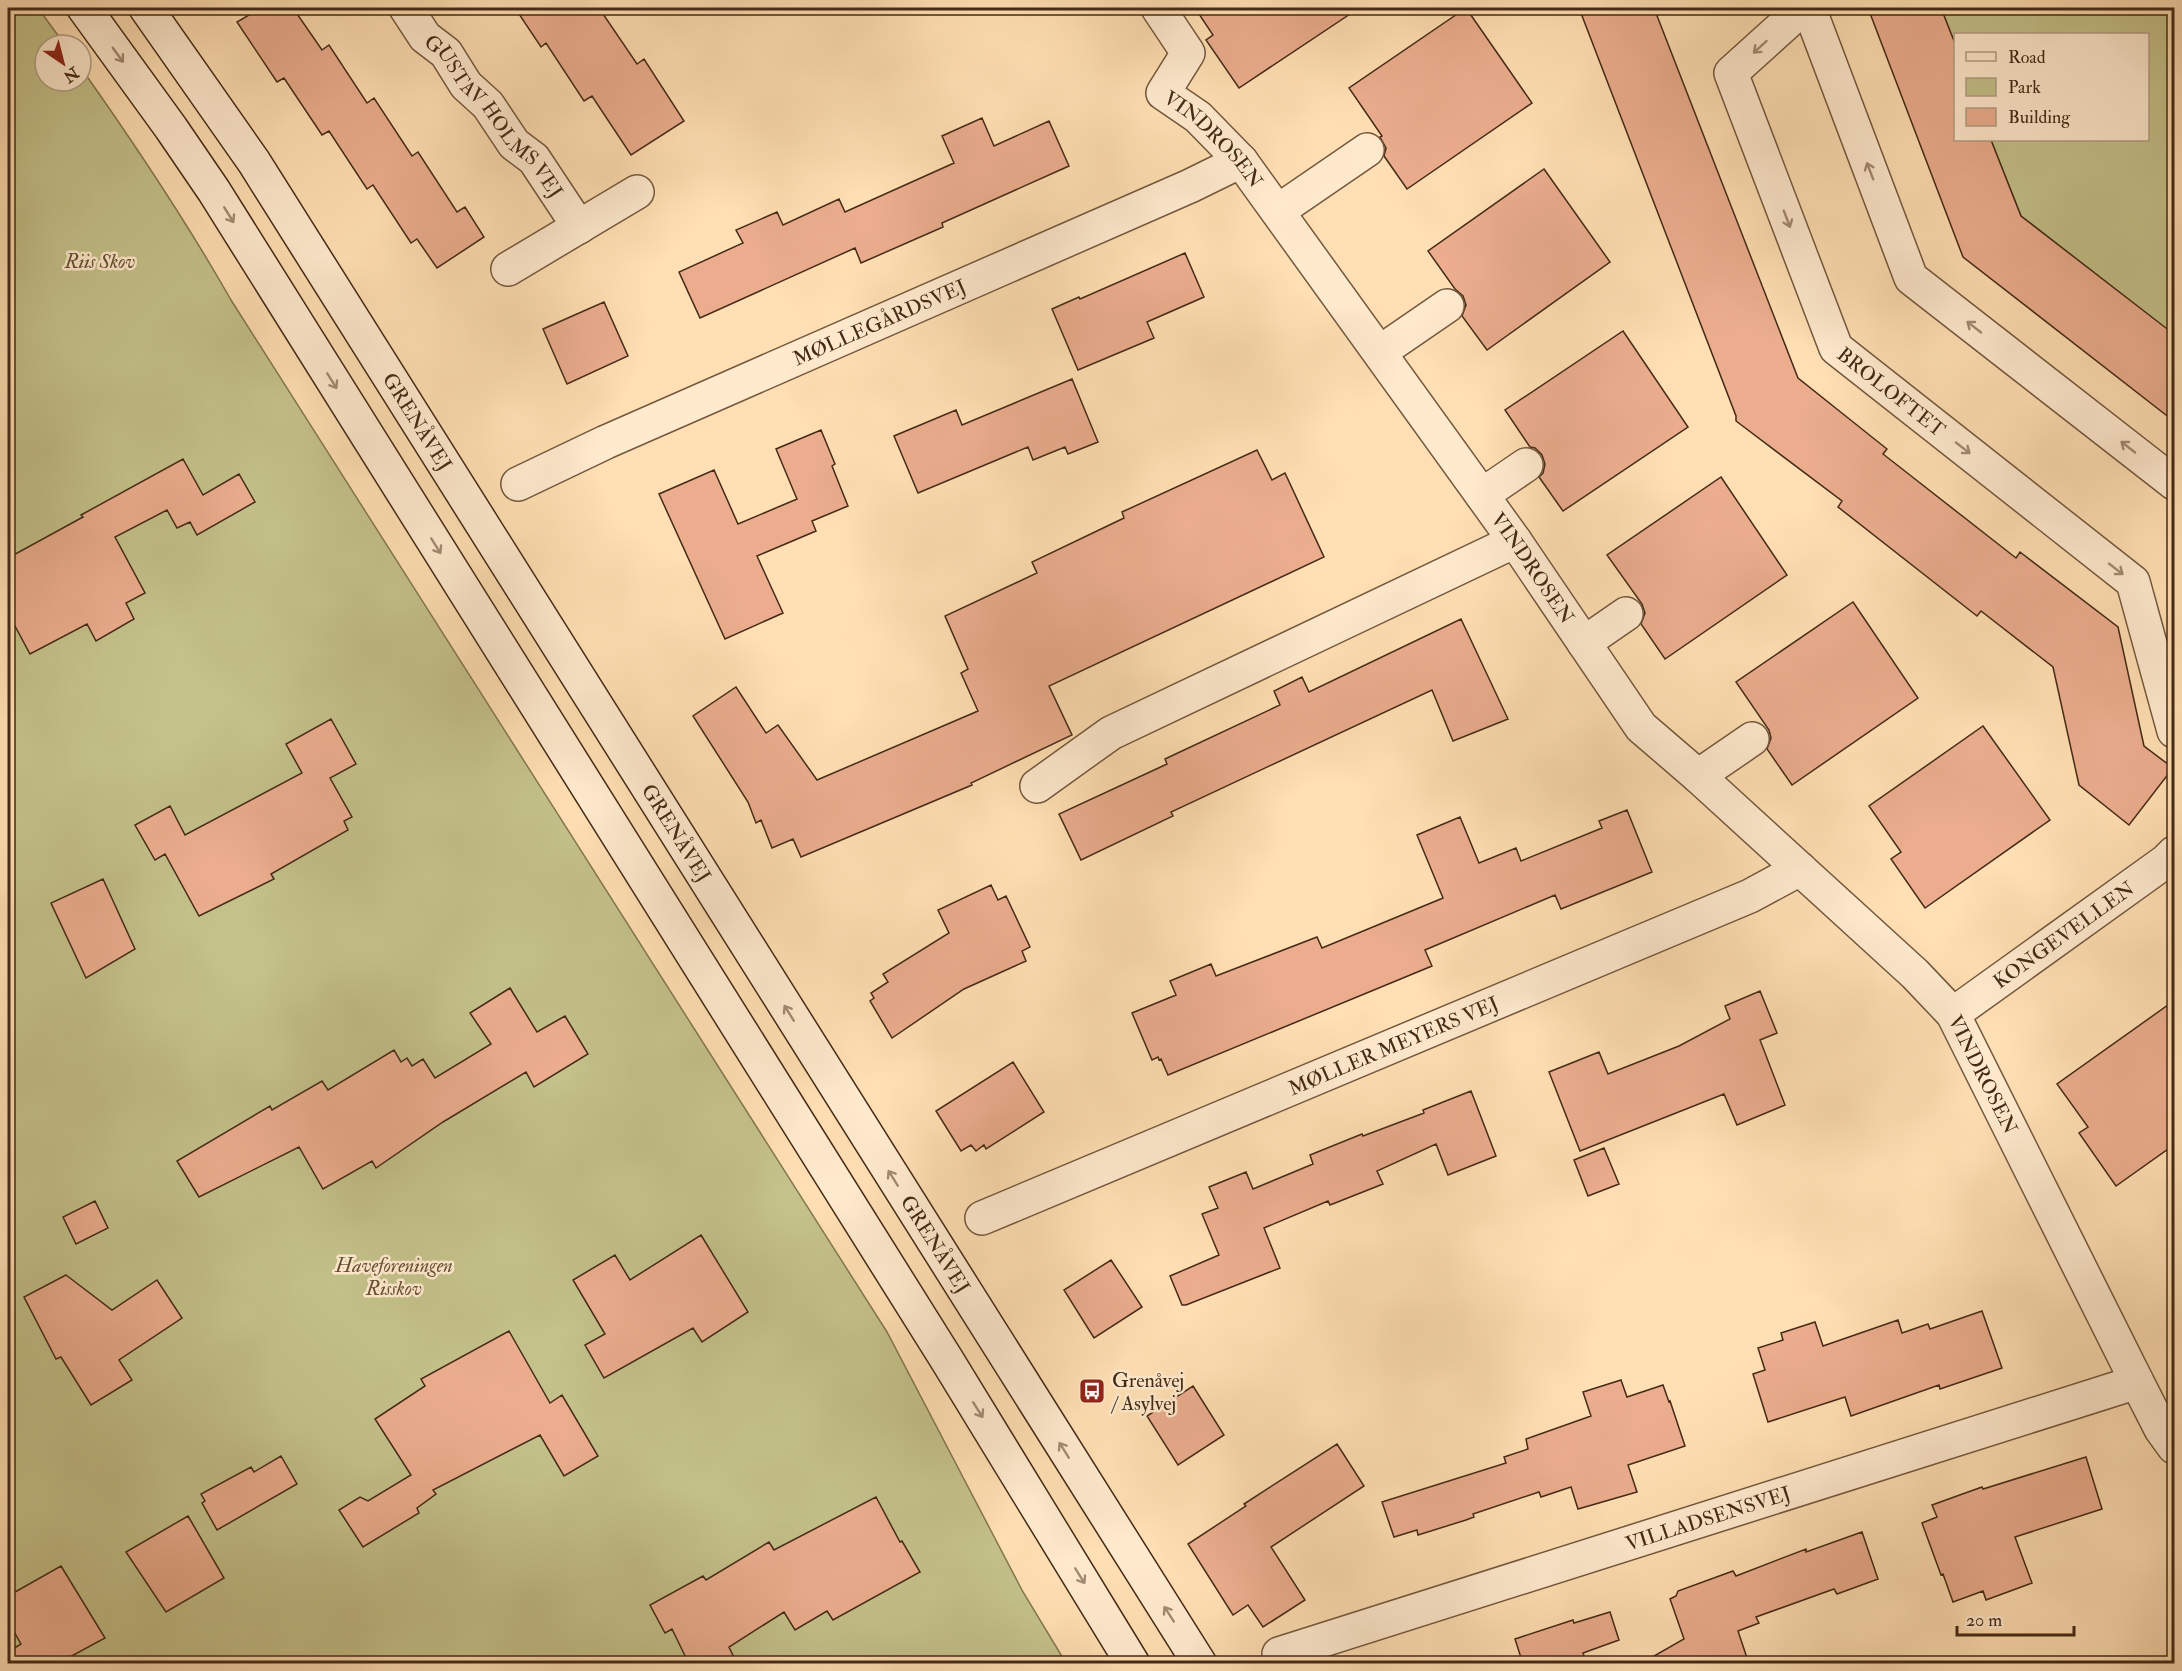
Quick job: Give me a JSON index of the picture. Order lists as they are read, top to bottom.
{
  "streets": {
    "street": [
      "GUSTAV HOLMS VEJ",
      "VINDROSEN",
      "MØLLEGÅRDSVEJ",
      "BROLOFTET",
      "GRENÅVEJ",
      "KONGEVELLEN",
      "MØLLER MEYERS VEJ",
      "VILLADSENSVEJ"
    ]
  },
  "crossings": [
    ["VINDROSEN", "MØLLEGÅRDSVEJ"],
    ["VINDROSEN", "KONGEVELLEN"],
    ["VINDROSEN", "MØLLER MEYERS VEJ"],
    ["VINDROSEN", "VILLADSENSVEJ"]
  ],
  "parks": ["Riis Skov", "Haveforeningen Risskov"],
  "places": {
    "bus stop": ["Grenåvej / Asylvej"]
  },
  "legend": ["Road", "Park", "Building"],
  "scale_bar": "20 m",
  "north": "bottom right"
}
